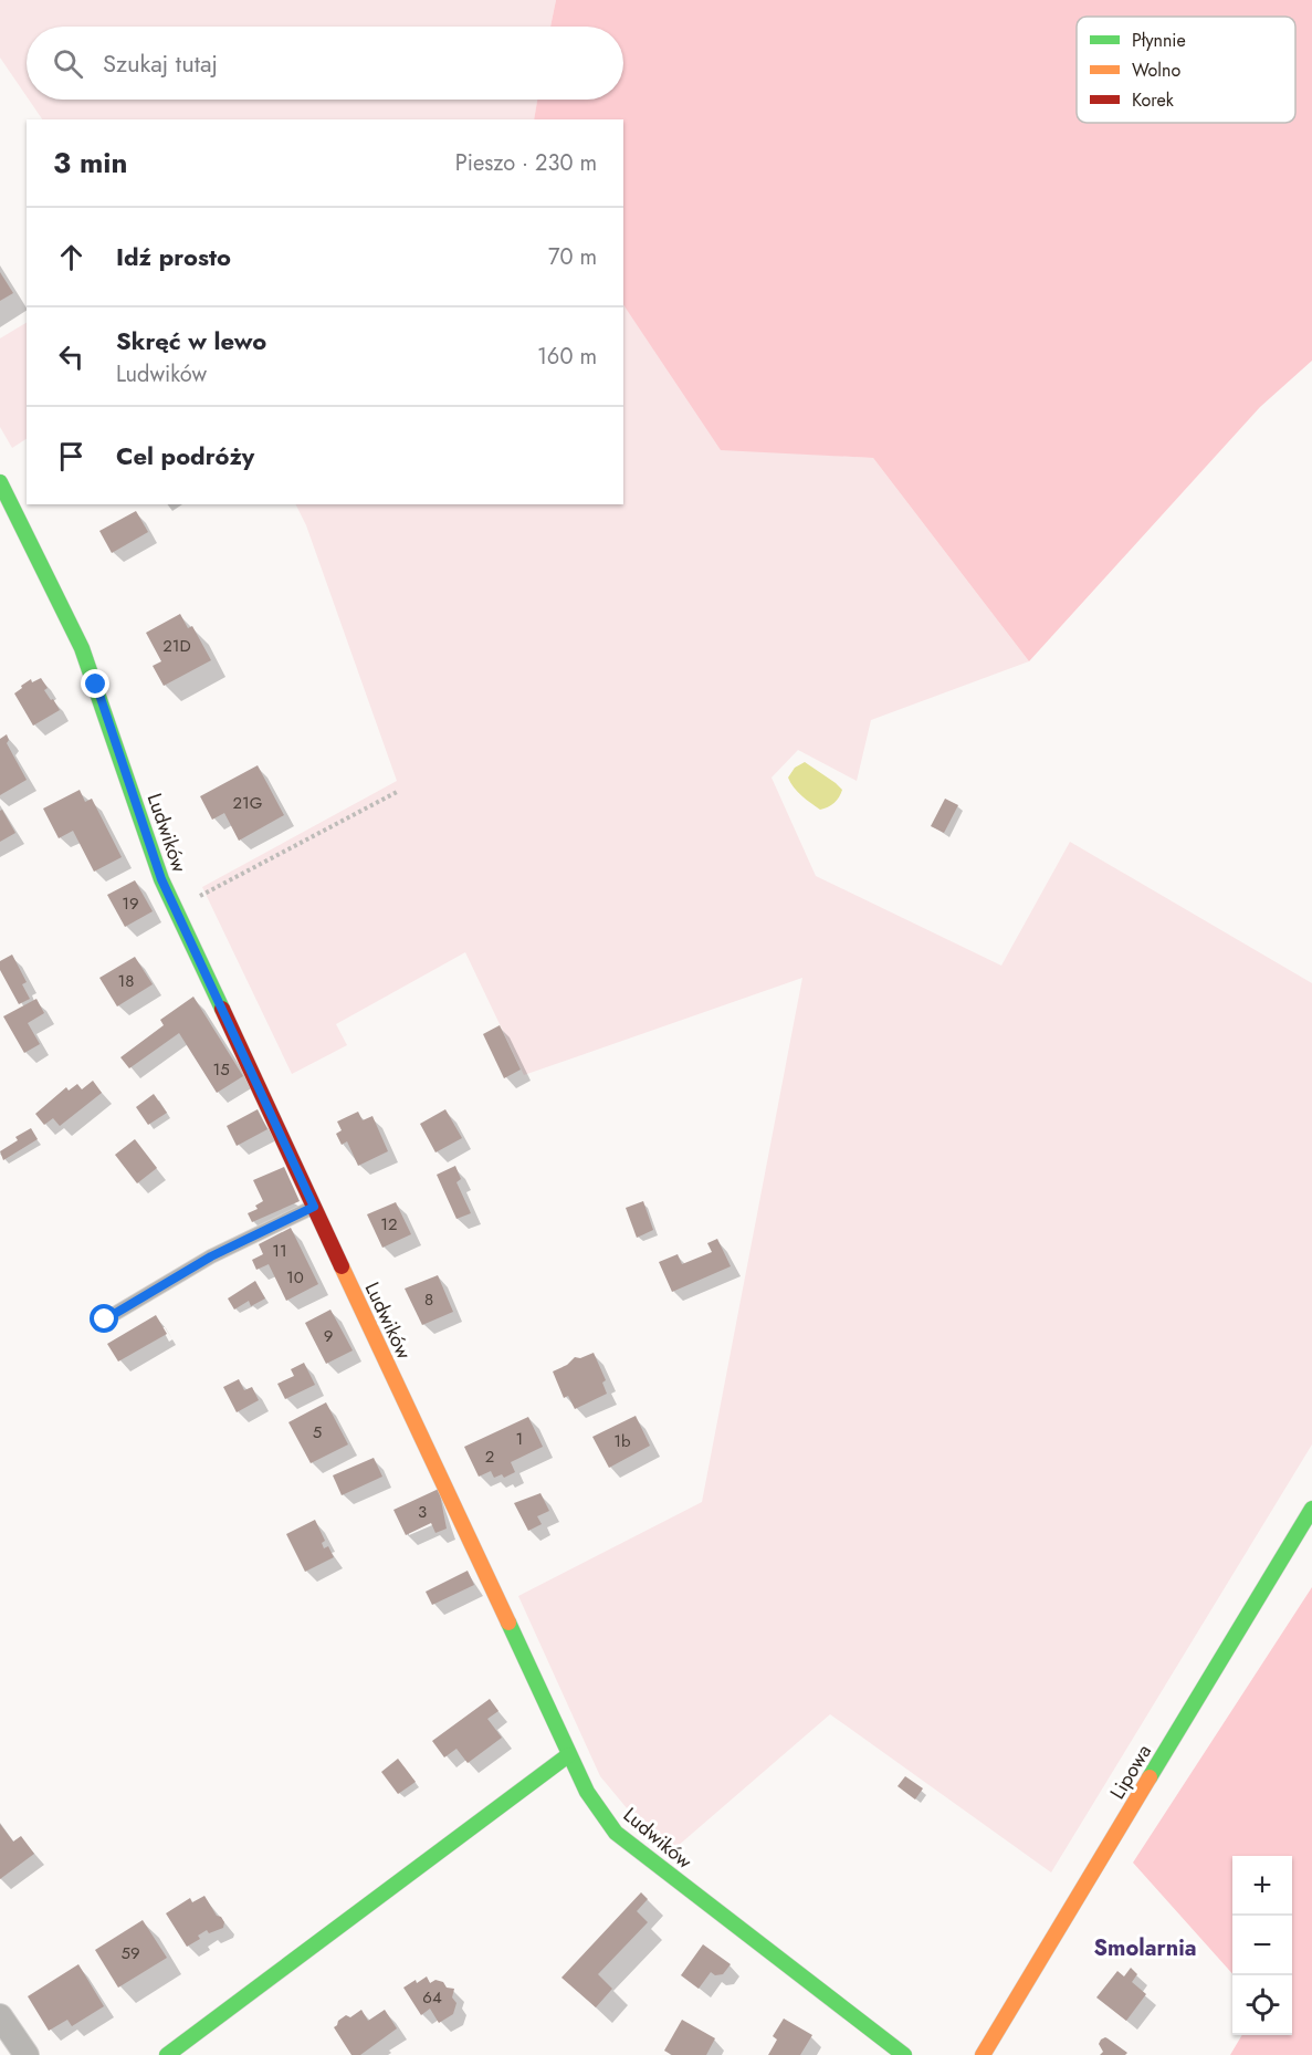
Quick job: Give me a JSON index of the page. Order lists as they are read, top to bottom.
{
  "streets": {
    "street": ["Ludwików", "Lipowa"]
  },
  "districts": ["Smolarnia"],
  "house_numbers": [
    "21D",
    "21G",
    "19",
    "18",
    "15",
    "12",
    "11",
    "10",
    "8",
    "9",
    "5",
    "1",
    "1b",
    "2",
    "3",
    "59",
    "64"
  ],
  "legend": ["Płynnie", "Wolno", "Korek"],
  "page": {
    "search": "Szukaj tutaj",
    "heading": ["3 min", "Pieszo · 230 m"],
    "list": [
      ["Idź prosto", "70 m"],
      ["Skręć w lewo", "Ludwików", "160 m"],
      "Cel podróży"
    ],
    "map_buttons": ["+", "−"]
  }
}
